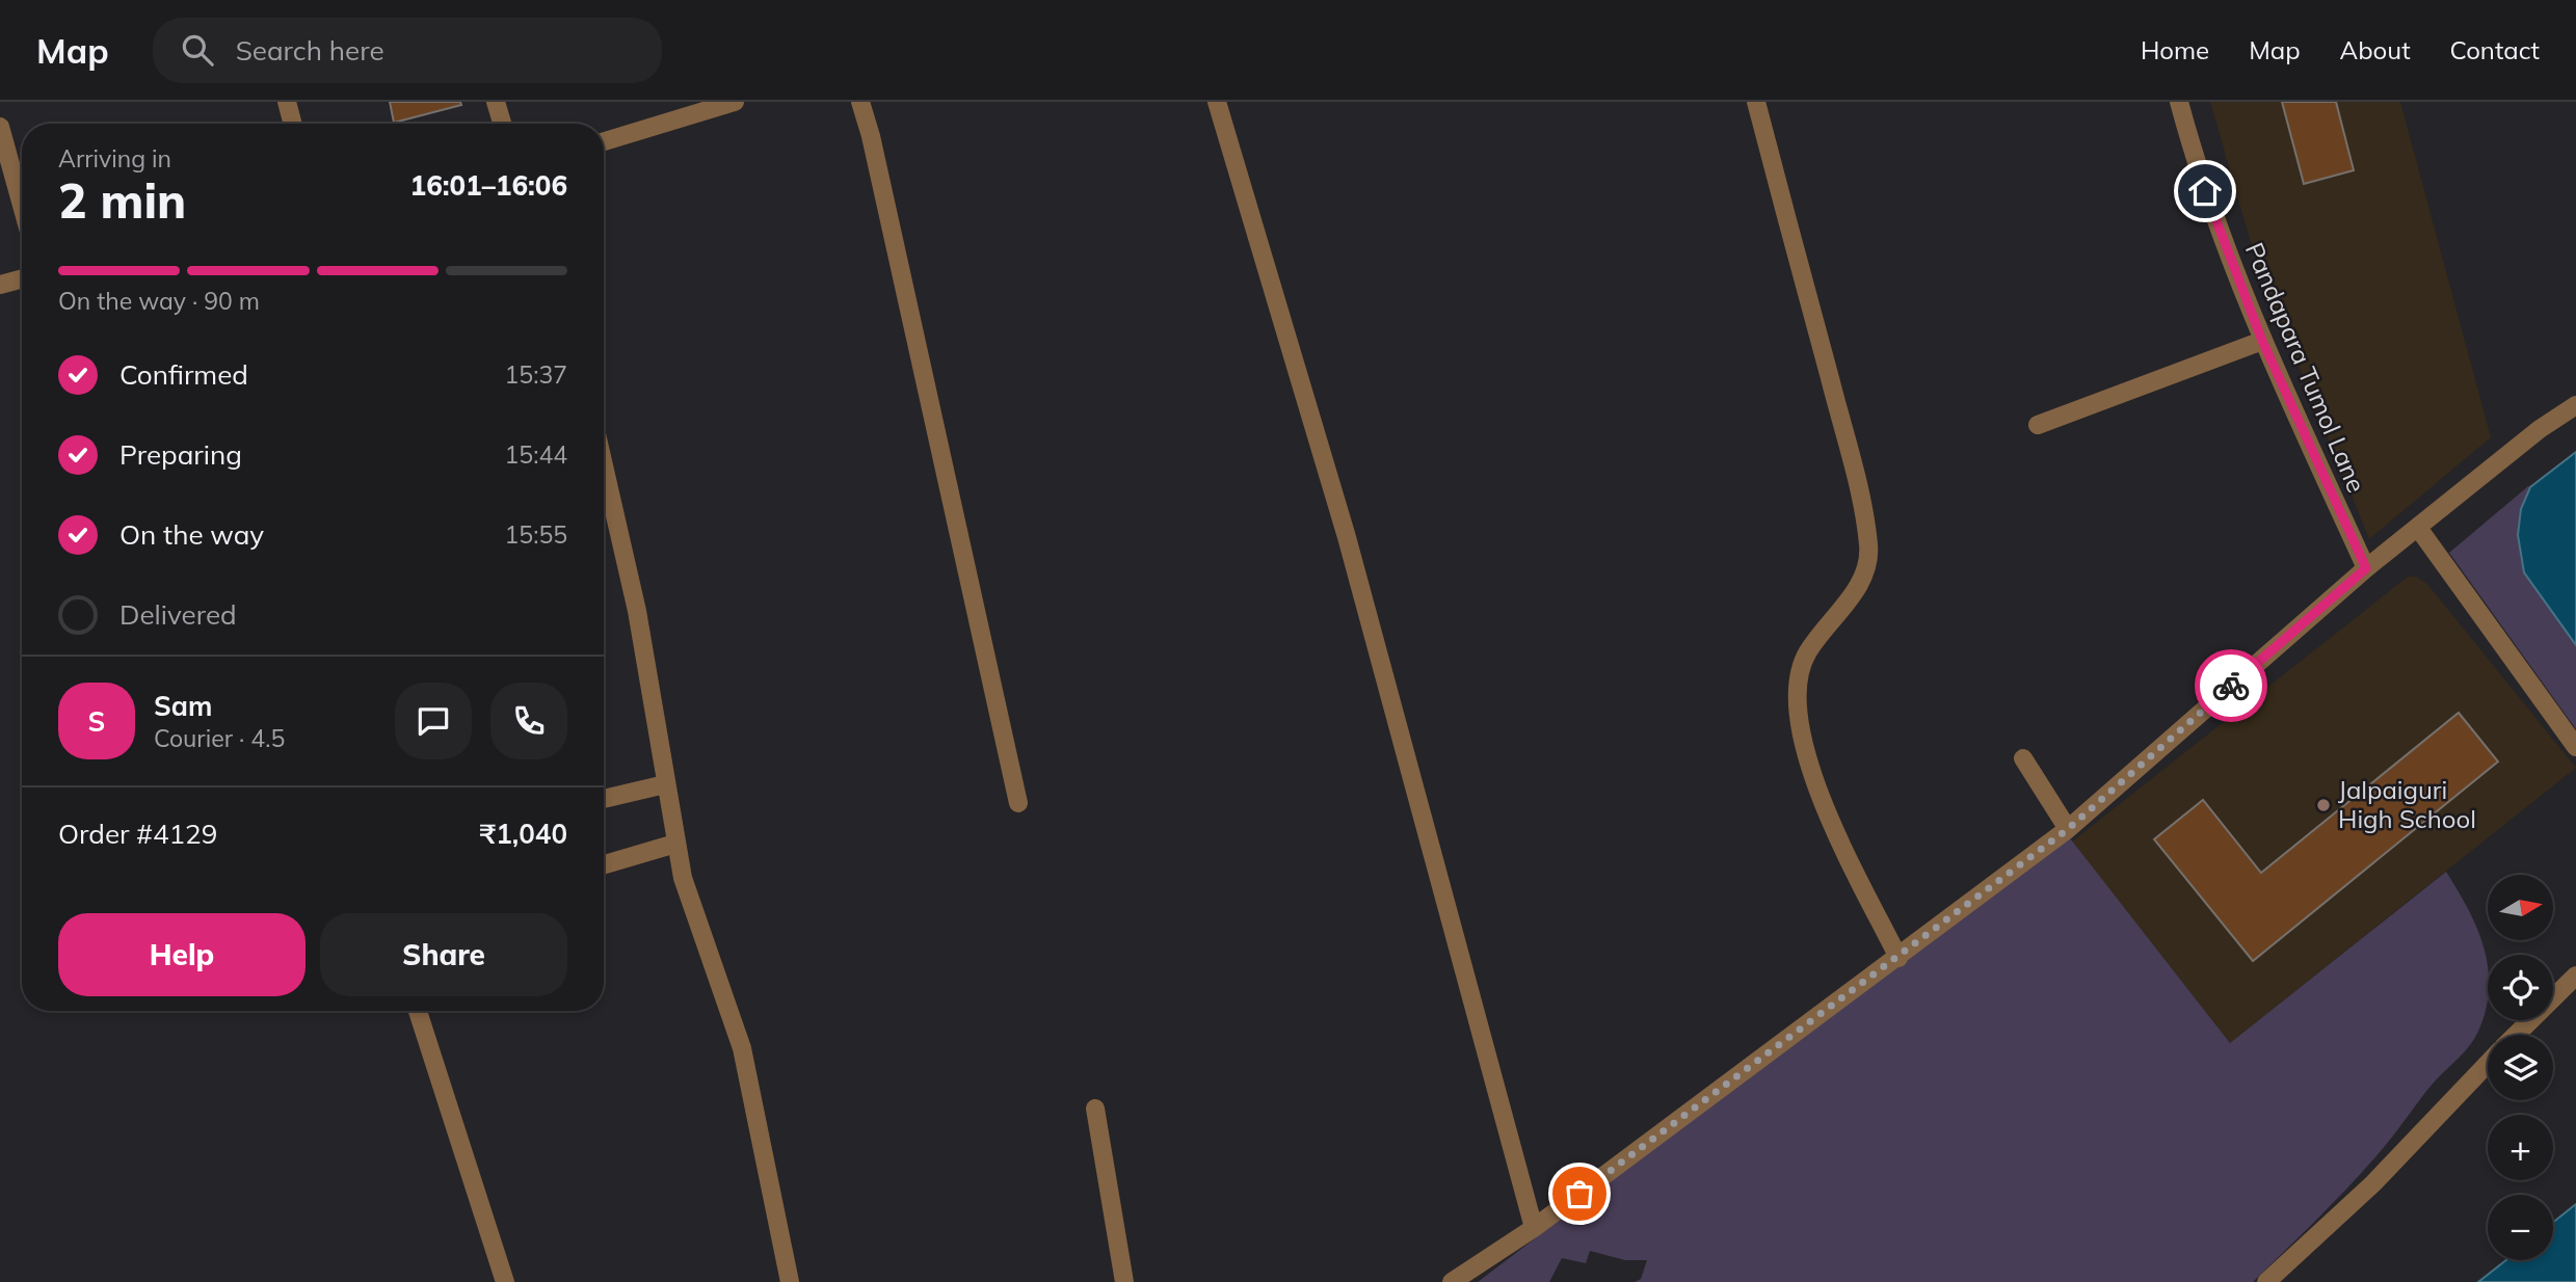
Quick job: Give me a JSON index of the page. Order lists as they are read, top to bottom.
{
  "streets": {
    "street": ["Pandapara Tumol Lane"]
  },
  "places": ["Jalpaiguri High School"],
  "north": "right",
  "page": {
    "header": "Map",
    "search": "Search here",
    "nav": [
      "Home",
      "Map",
      "About",
      "Contact"
    ],
    "heading": ["2 min", "Arriving in", "16:01–16:06"],
    "panel": [
      "Sam",
      "Courier · 4.5",
      "Order #4129",
      "₹1,040"
    ],
    "bar": "On the way · 90 m",
    "list": [
      ["Confirmed", "15:37"],
      ["Preparing", "15:44"],
      ["On the way", "15:55"],
      "Delivered"
    ],
    "round": "S",
    "map_buttons": ["+", "−"],
    "buttons": ["Help", "Share"]
  }
}
